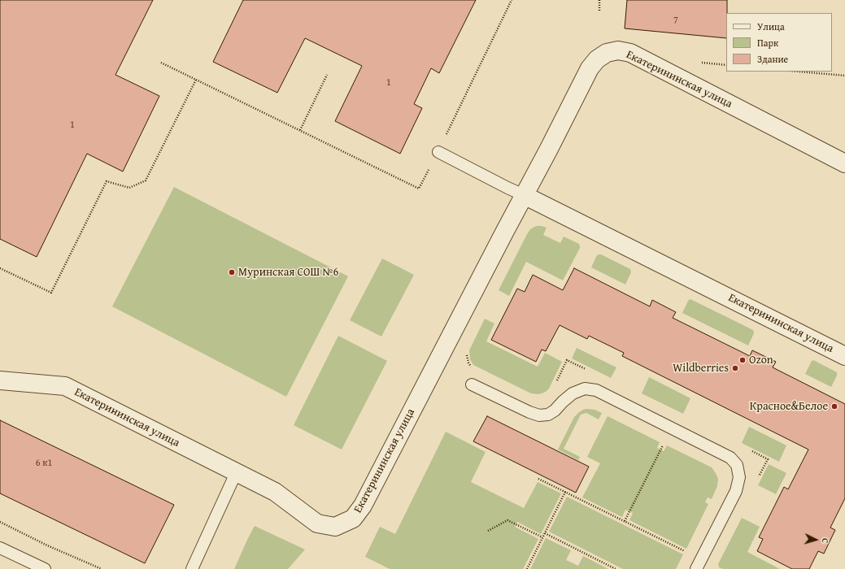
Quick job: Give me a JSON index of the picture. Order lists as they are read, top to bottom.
{
  "streets": {
    "street": ["Екатерининская улица"]
  },
  "places": [
    "Муринская СОШ №6",
    "Ozon",
    "Wildberries",
    "Красное&Белое"
  ],
  "house_numbers": [
    "7",
    "1",
    "1",
    "6 к1"
  ],
  "legend": ["Улица", "Парк", "Здание"],
  "north": "right"
}
